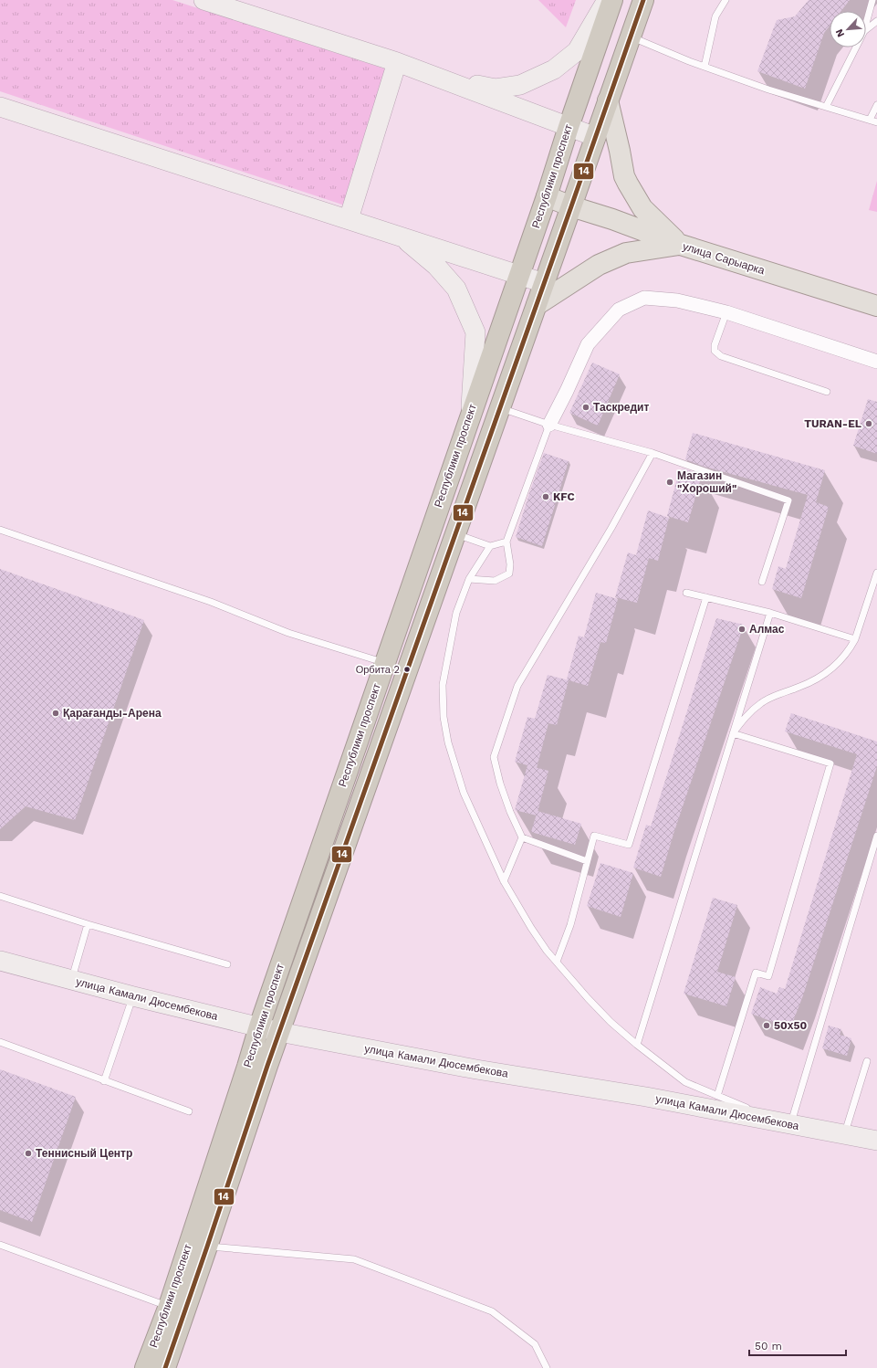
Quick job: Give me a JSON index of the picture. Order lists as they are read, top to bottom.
{
  "streets": {
    "highway": ["Республики проспект"],
    "main road": ["улица Сарыарка", "улица Камали Дюсембекова"]
  },
  "crossings": [
    ["Республики проспект", "улица Сарыарка"],
    ["Республики проспект", "улица Камали Дюсембекова"]
  ],
  "places": [
    "Таскредит",
    "TURAN-EL",
    "Магазин \"Хороший\"",
    "KFC",
    "Алмас",
    "Орбита 2",
    "Қарағанды-Арена",
    "50х50",
    "Теннисный Центр"
  ],
  "lines": ["transit line 14"],
  "scale_bar": "50 m",
  "north": "bottom left"
}
